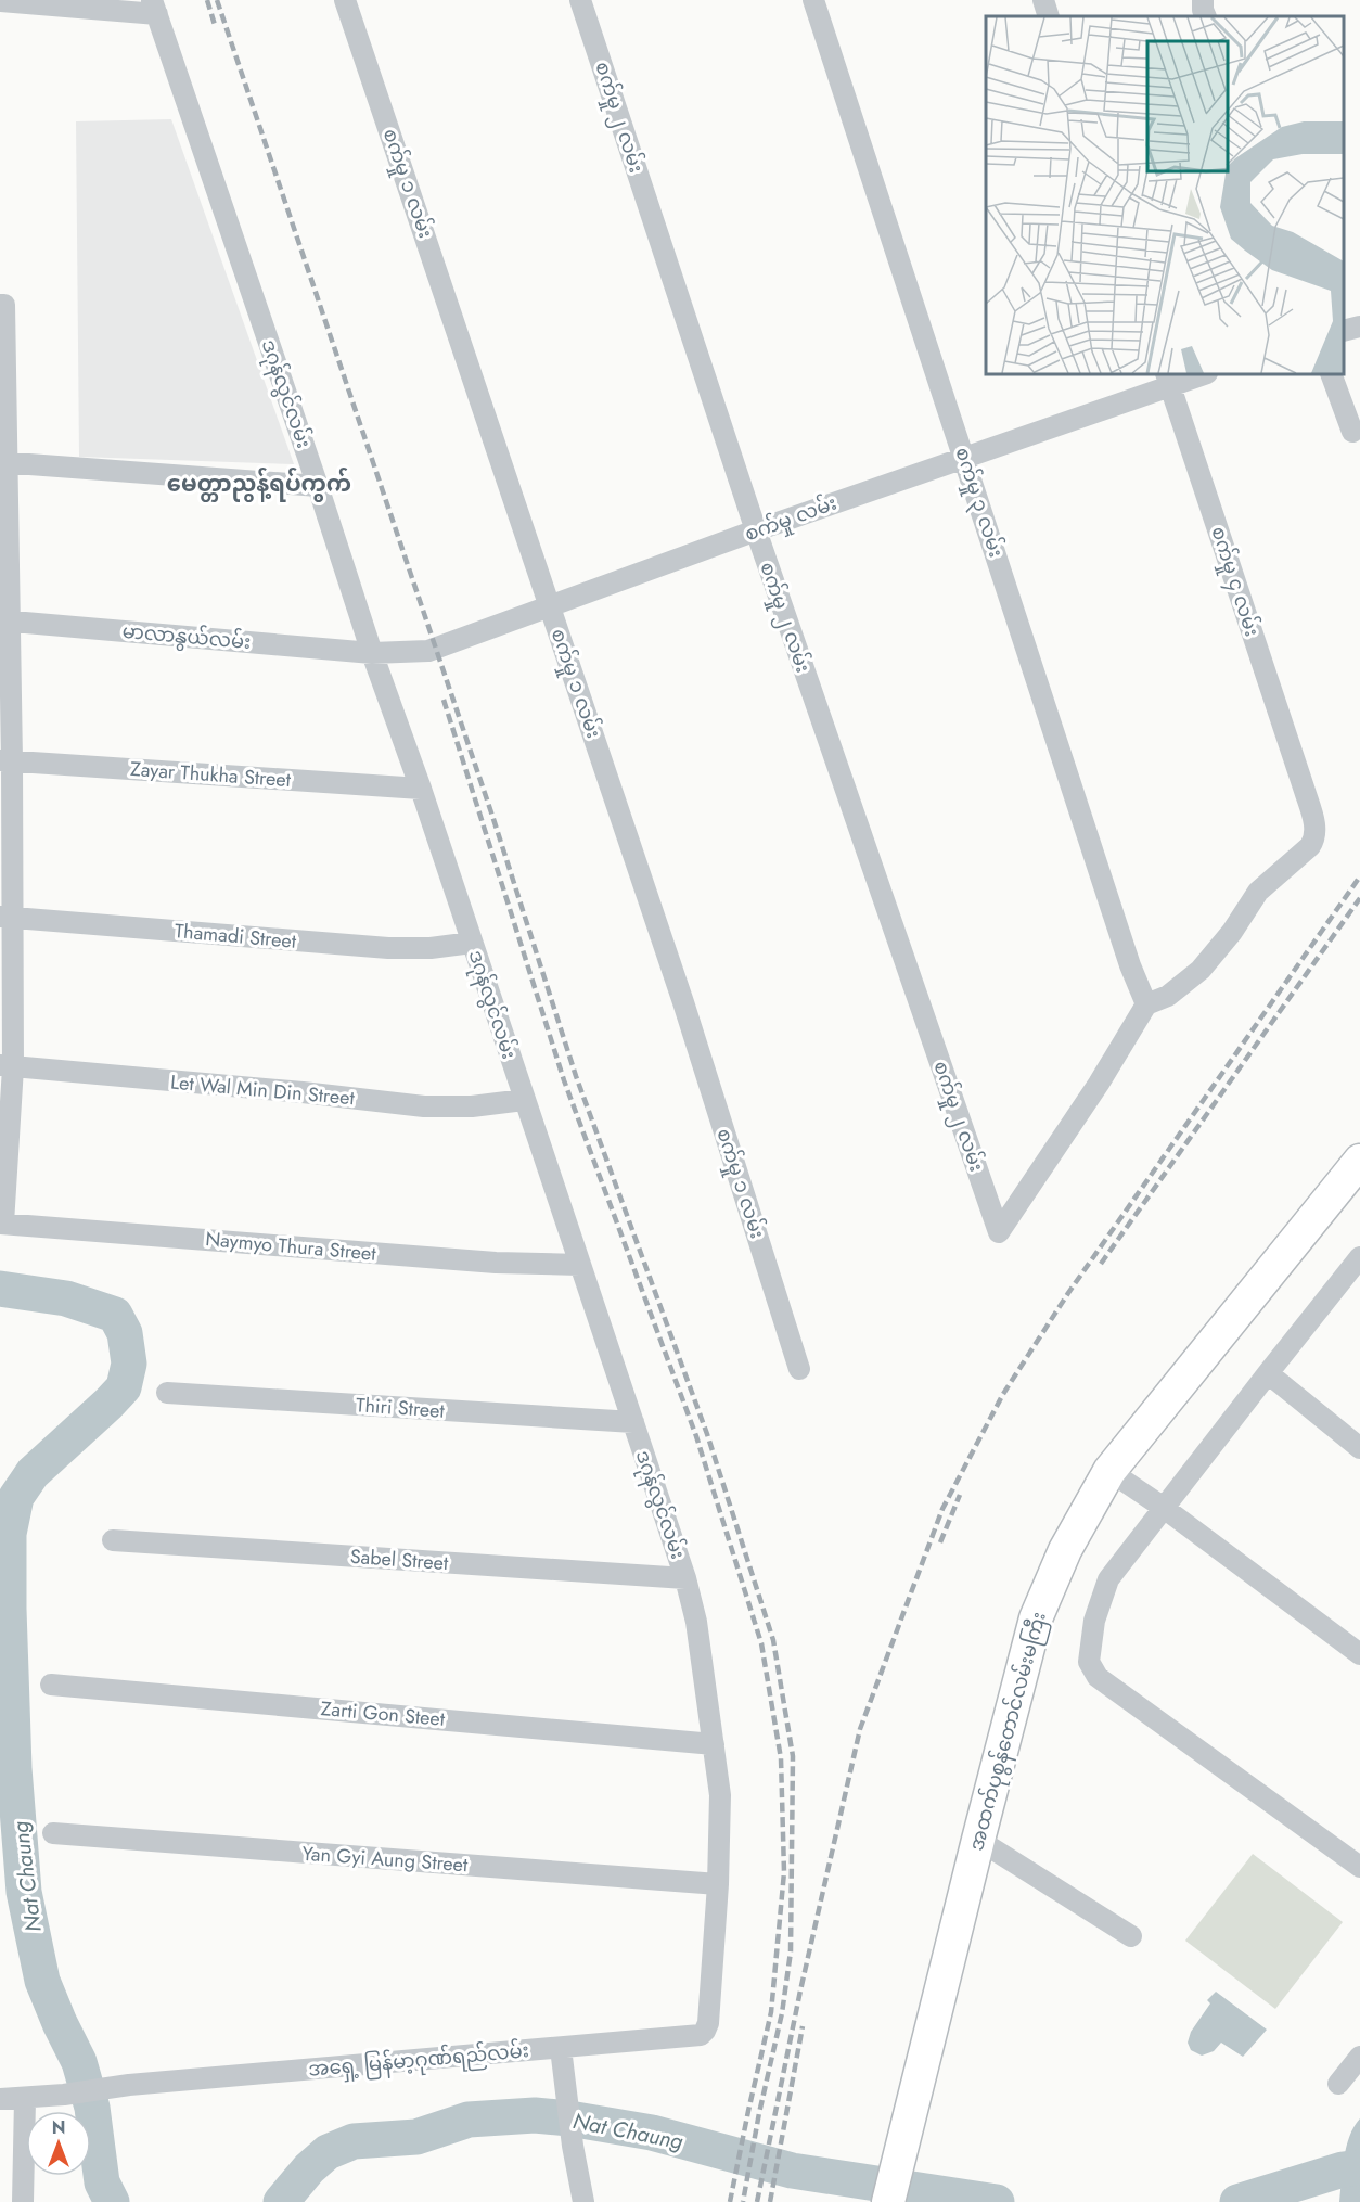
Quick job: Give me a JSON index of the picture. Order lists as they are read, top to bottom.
{
  "streets": {
    "main road": ["အထက်ပုစွန်တောင်လမ်းမကြီး"],
    "street": [
      "စက်မှု ၂ လမ်း",
      "စက်မှု ၁ လမ်း",
      "ဒဂုန်လွင်လမ်း",
      "စက်မှု ၃ လမ်း",
      "စက်မှု လမ်း",
      "စက်မှု ၄ လမ်း",
      "မာလာနွယ်လမ်း",
      "Zayar Thukha Street",
      "Thamadi Street",
      "Let Wal Min Din Street",
      "Naymyo Thura Street",
      "Thiri Street",
      "Sabel Street",
      "Zarti Gon Steet",
      "Yan Gyi Aung Street",
      "အရှေ့ မြန်မာ့ဂုဏ်ရည်လမ်း"
    ]
  },
  "crossings": [
    ["စက်မှု ၂ လမ်း", "စက်မှု ၃ လမ်း"],
    ["စက်မှု ၂ လမ်း", "စက်မှု လမ်း"],
    ["စက်မှု ၂ လမ်း", "စက်မှု ၄ လမ်း"],
    ["စက်မှု ၁ လမ်း", "စက်မှု လမ်း"],
    ["ဒဂုန်လွင်လမ်း", "စက်မှု လမ်း"],
    ["ဒဂုန်လွင်လမ်း", "မာလာနွယ်လမ်း"],
    ["ဒဂုန်လွင်လမ်း", "Zayar Thukha Street"],
    ["ဒဂုန်လွင်လမ်း", "Thamadi Street"],
    ["ဒဂုန်လွင်လမ်း", "Let Wal Min Din Street"],
    ["ဒဂုန်လွင်လမ်း", "Naymyo Thura Street"],
    ["ဒဂုန်လွင်လမ်း", "Thiri Street"],
    ["ဒဂုန်လွင်လမ်း", "Sabel Street"],
    ["ဒဂုန်လွင်လမ်း", "Zarti Gon Steet"],
    ["ဒဂုန်လွင်လမ်း", "Yan Gyi Aung Street"],
    ["ဒဂုန်လွင်လမ်း", "အရှေ့ မြန်မာ့ဂုဏ်ရည်လမ်း"],
    ["စက်မှု ၃ လမ်း", "စက်မှု လမ်း"],
    ["စက်မှု ၃ လမ်း", "စက်မှု ၄ လမ်း"],
    ["စက်မှု လမ်း", "စက်မှု ၄ လမ်း"],
    ["စက်မှု လမ်း", "မာလာနွယ်လမ်း"]
  ],
  "districts": ["မေတ္တာညွန့်ရပ်ကွက်"],
  "water": ["Nat Chaung"],
  "north": "top"
}
